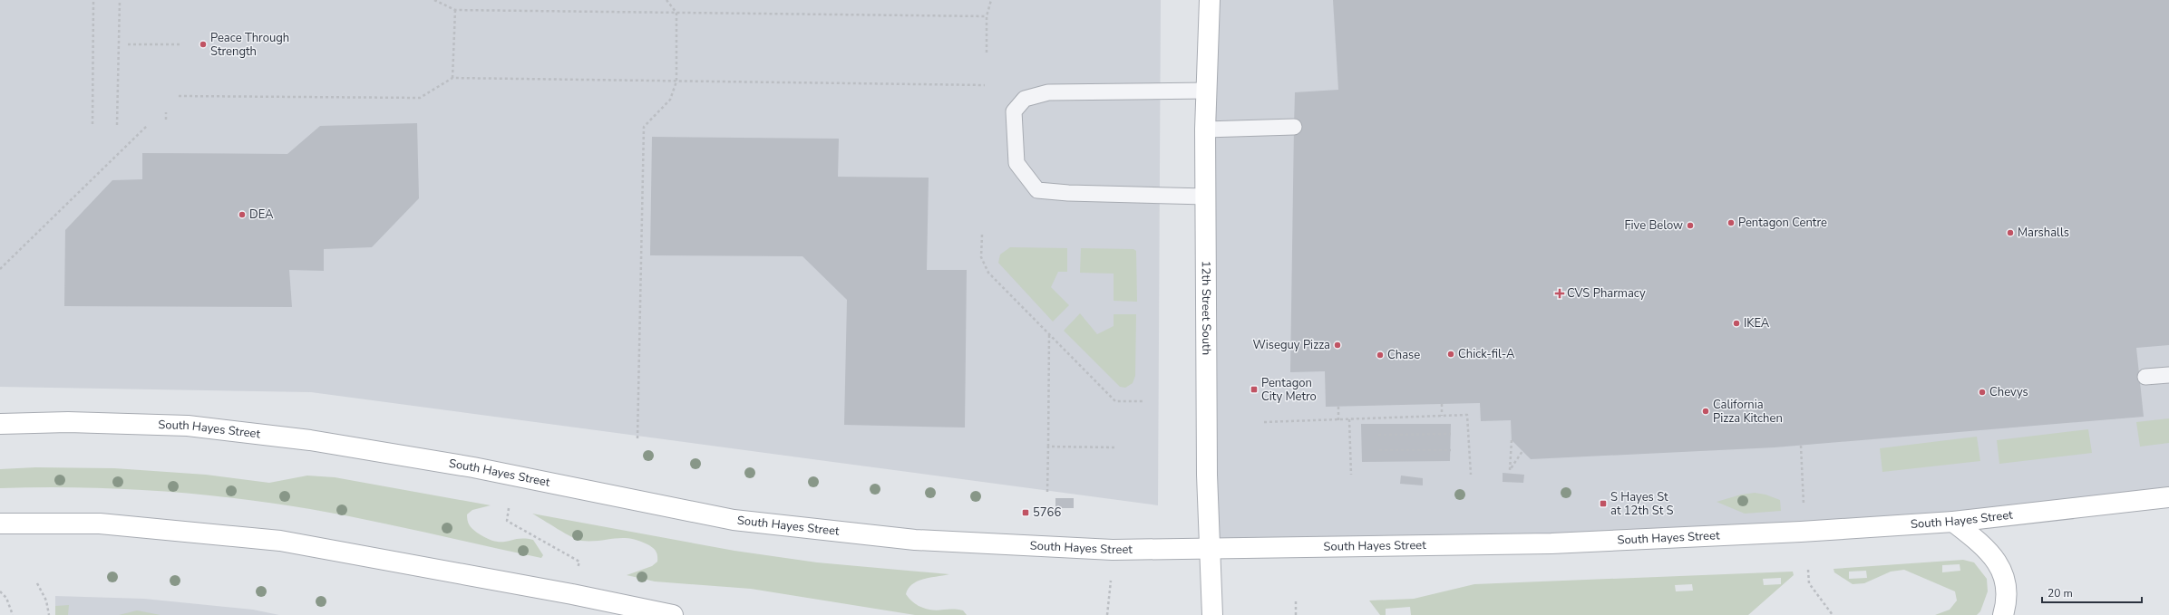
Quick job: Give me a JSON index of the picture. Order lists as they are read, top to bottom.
{
  "streets": {
    "main road": ["12th Street South", "South Hayes Street"]
  },
  "crossings": [
    ["12th Street South", "South Hayes Street"]
  ],
  "places": {
    "other": [
      "Peace Through Strength",
      "DEA",
      "Pentagon Centre",
      "Five Below",
      "Marshalls",
      "IKEA",
      "Wiseguy Pizza",
      "Chick-fil-A",
      "Chase",
      "Chevys",
      "California Pizza Kitchen"
    ],
    "health": ["CVS Pharmacy"],
    "transit": ["Pentagon City Metro", "S Hayes St at 12th St S", "5766"]
  },
  "scale_bar": "20 m"
}
